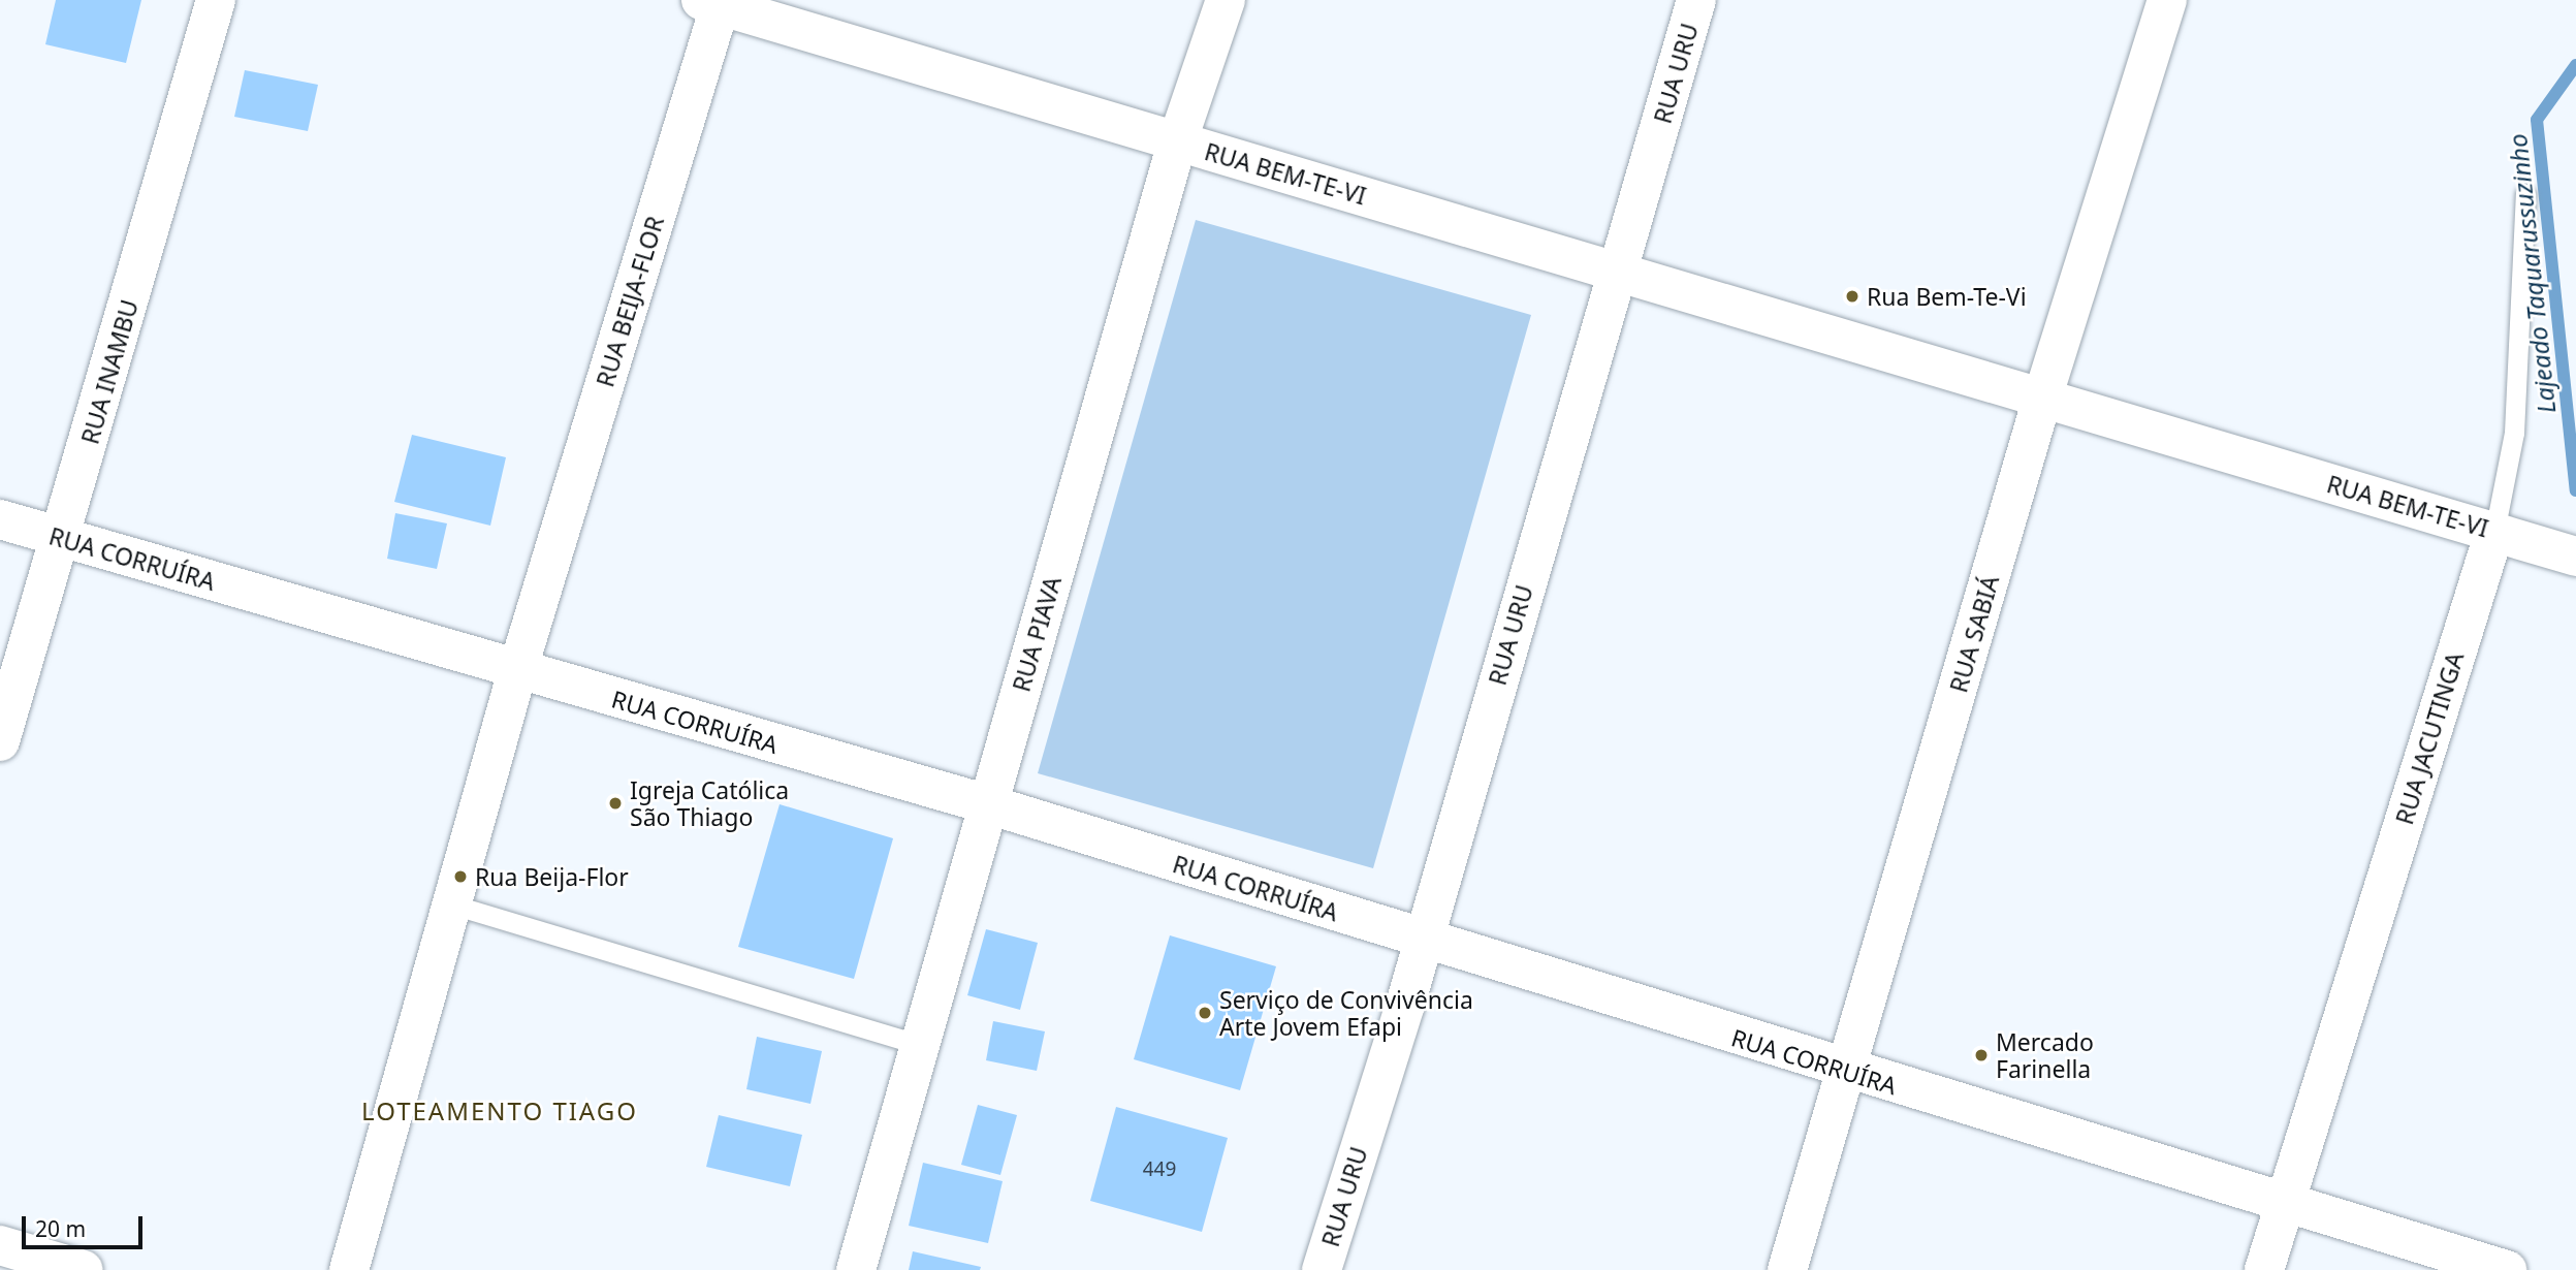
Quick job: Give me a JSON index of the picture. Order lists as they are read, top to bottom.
{
  "streets": {
    "street": [
      "RUA URU",
      "RUA BEM-TE-VI",
      "RUA BEIJA-FLOR",
      "RUA INAMBU",
      "RUA CORRUÍRA",
      "RUA PIAVA",
      "RUA SABIÁ",
      "RUA JACUTINGA"
    ]
  },
  "crossings": [
    ["RUA URU", "RUA BEM-TE-VI"],
    ["RUA URU", "RUA CORRUÍRA"],
    ["RUA BEM-TE-VI", "RUA BEIJA-FLOR"],
    ["RUA BEM-TE-VI", "RUA PIAVA"],
    ["RUA BEM-TE-VI", "RUA SABIÁ"],
    ["RUA BEM-TE-VI", "RUA JACUTINGA"],
    ["RUA BEIJA-FLOR", "RUA CORRUÍRA"],
    ["RUA INAMBU", "RUA CORRUÍRA"],
    ["RUA CORRUÍRA", "RUA PIAVA"],
    ["RUA CORRUÍRA", "RUA SABIÁ"],
    ["RUA CORRUÍRA", "RUA JACUTINGA"]
  ],
  "districts": ["LOTEAMENTO TIAGO"],
  "water": ["Lajeado Taquarussuzinho"],
  "places": [
    "Rua Bem-Te-Vi",
    "Igreja Católica São Thiago",
    "Rua Beija-Flor",
    "Serviço de Convivência Arte Jovem Efapi",
    "Mercado Farinella"
  ],
  "house_numbers": ["449"],
  "scale_bar": "20 m"
}
